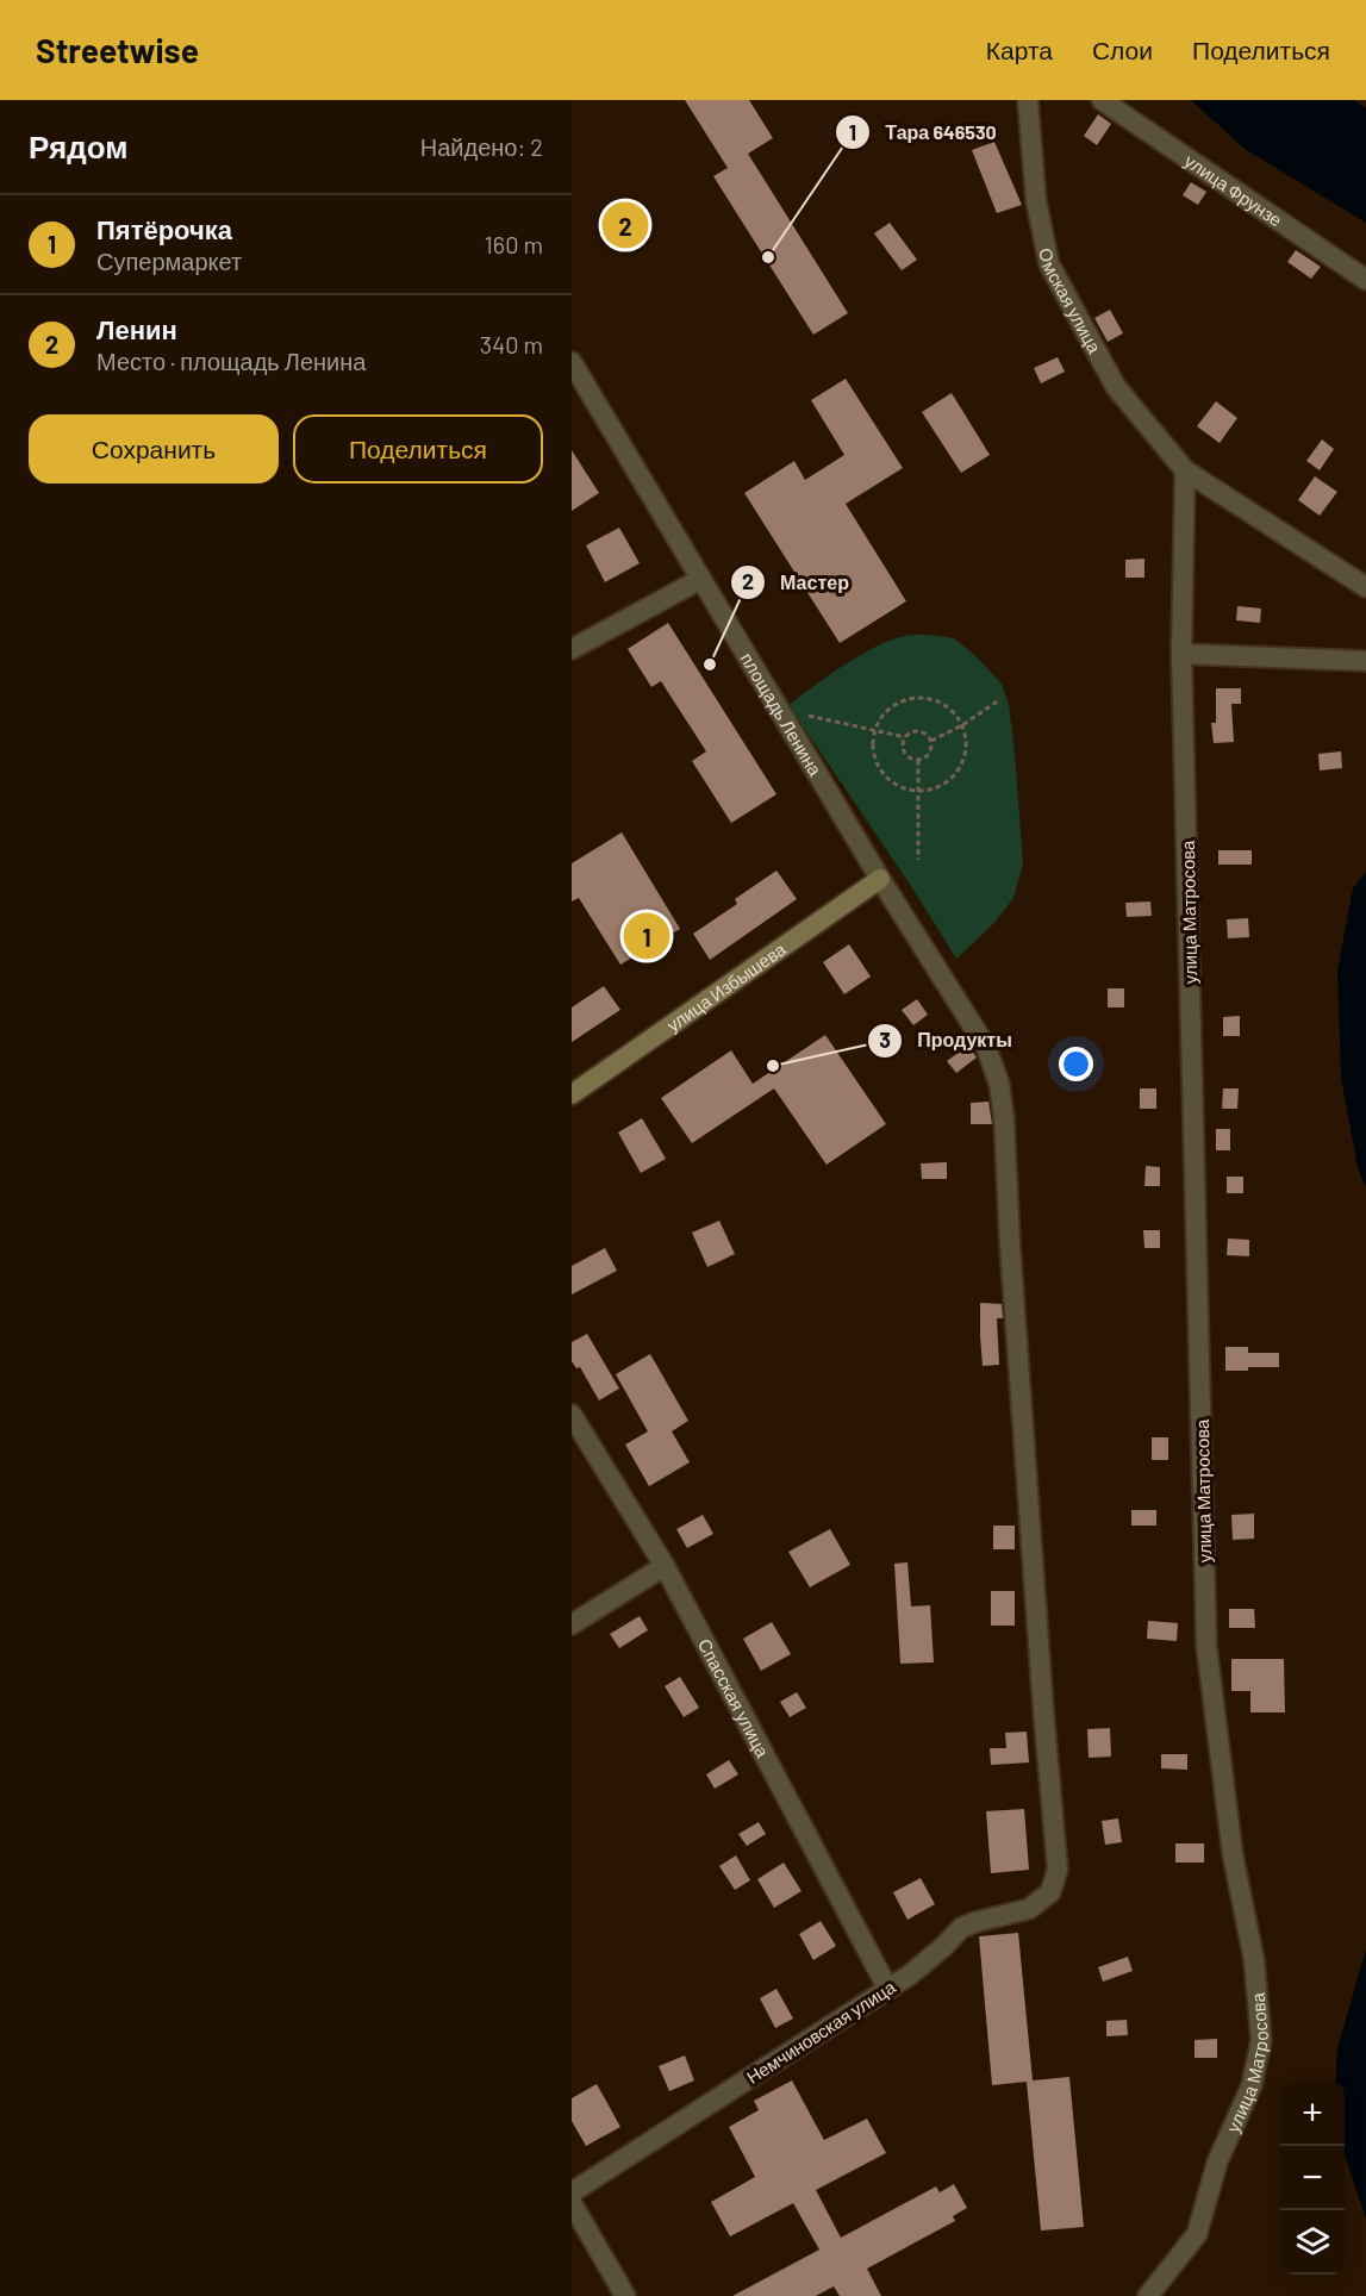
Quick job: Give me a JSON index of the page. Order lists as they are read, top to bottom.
{
  "streets": {
    "main road": ["улица Избышева"],
    "street": [
      "улица Фрунзе",
      "Омская улица",
      "площадь Ленина",
      "улица Матросова",
      "Спасская улица",
      "Немчиновская улица"
    ]
  },
  "crossings": [
    ["площадь Ленина", "улица Избышева"],
    ["площадь Ленина", "Немчиновская улица"],
    ["Спасская улица", "Немчиновская улица"]
  ],
  "places": ["Тара 646530", "Мастер", "Продукты"],
  "page": {
    "header": "Streetwise",
    "nav": ["Карта", "Слои", "Поделиться"],
    "heading": ["Рядом", "Найдено: 2"],
    "list": [
      {
        "mark": "1",
        "name": "Пятёрочка",
        "note": "Супермаркет",
        "value": "160 m"
      },
      {
        "mark": "2",
        "name": "Ленин",
        "note": "Место · площадь Ленина",
        "value": "340 m"
      }
    ],
    "pins": ["2", "1"],
    "buttons": ["Сохранить", "Поделиться"],
    "map_buttons": ["+", "−"]
  }
}
